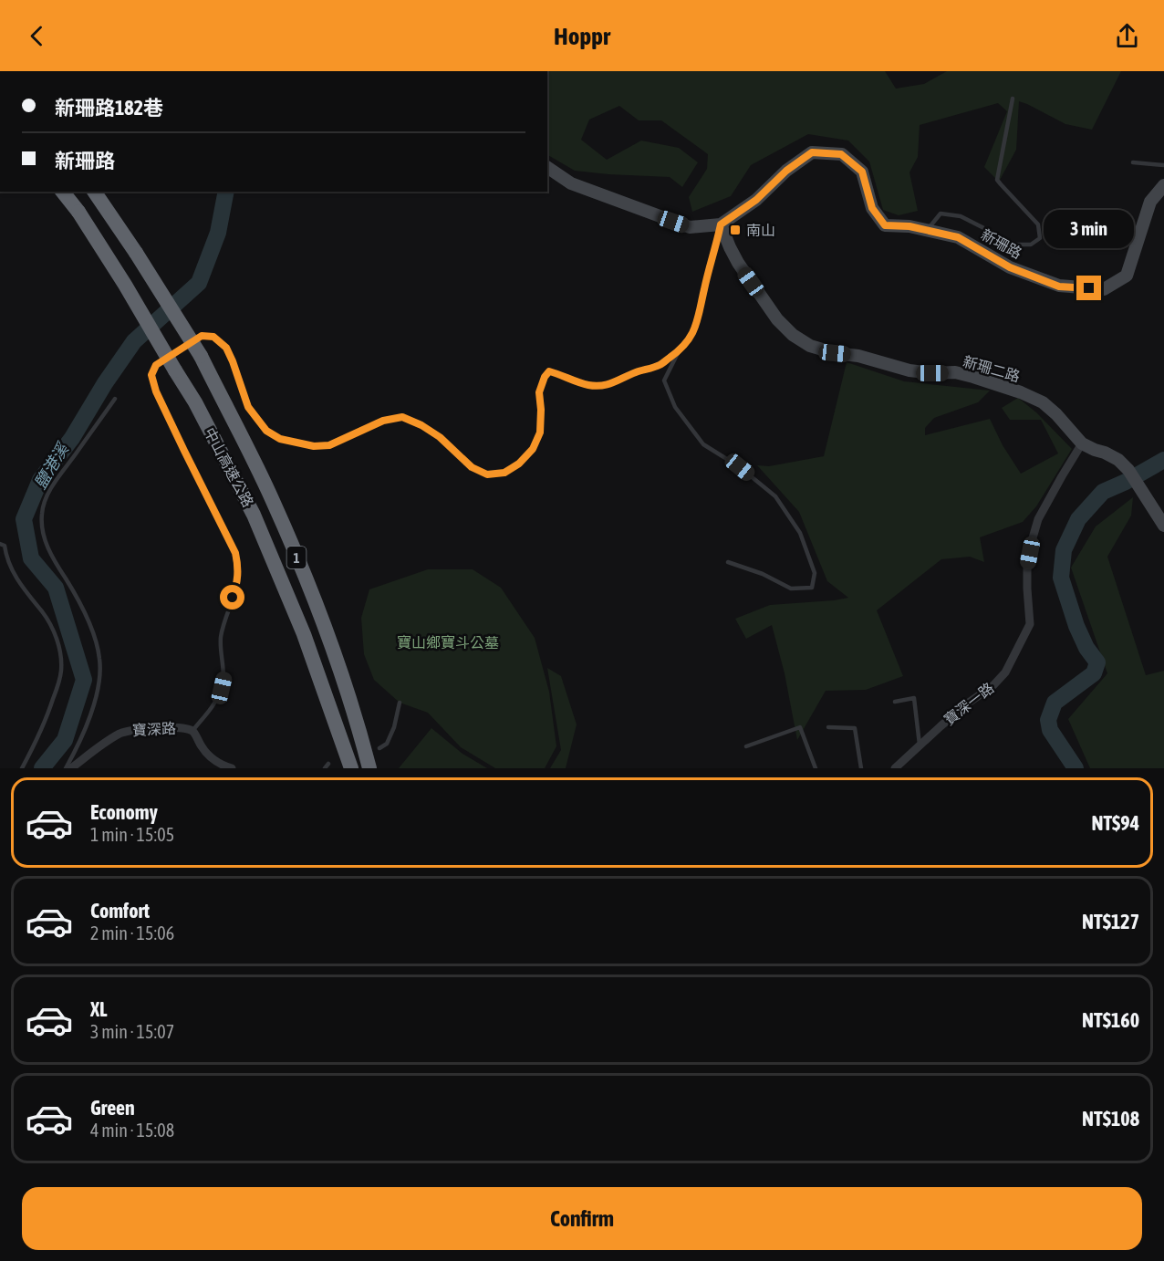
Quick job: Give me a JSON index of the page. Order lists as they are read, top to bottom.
{
  "streets": {
    "highway": ["中山高速公路", "1"],
    "street": [
      "新珊路",
      "新珊二路",
      "寶深一路",
      "寶深路"
    ]
  },
  "crossings": [
    ["新珊路", "新珊二路"],
    ["新珊二路", "寶深一路"]
  ],
  "water": ["鹽港溪"],
  "parks": ["寶山鄉寶斗公墓"],
  "places": {
    "transit": ["南山"]
  },
  "page": {
    "header": "Hoppr",
    "banner": ["新珊路182巷", "新珊路"],
    "bubble": "3 min",
    "list": [
      {
        "name": "Economy",
        "note": "1 min · 15:05",
        "value": "NT$94"
      },
      {
        "name": "Comfort",
        "note": "2 min · 15:06",
        "value": "NT$127"
      },
      {
        "name": "XL",
        "note": "3 min · 15:07",
        "value": "NT$160"
      },
      {
        "name": "Green",
        "note": "4 min · 15:08",
        "value": "NT$108"
      }
    ],
    "buttons": "Confirm"
  }
}
